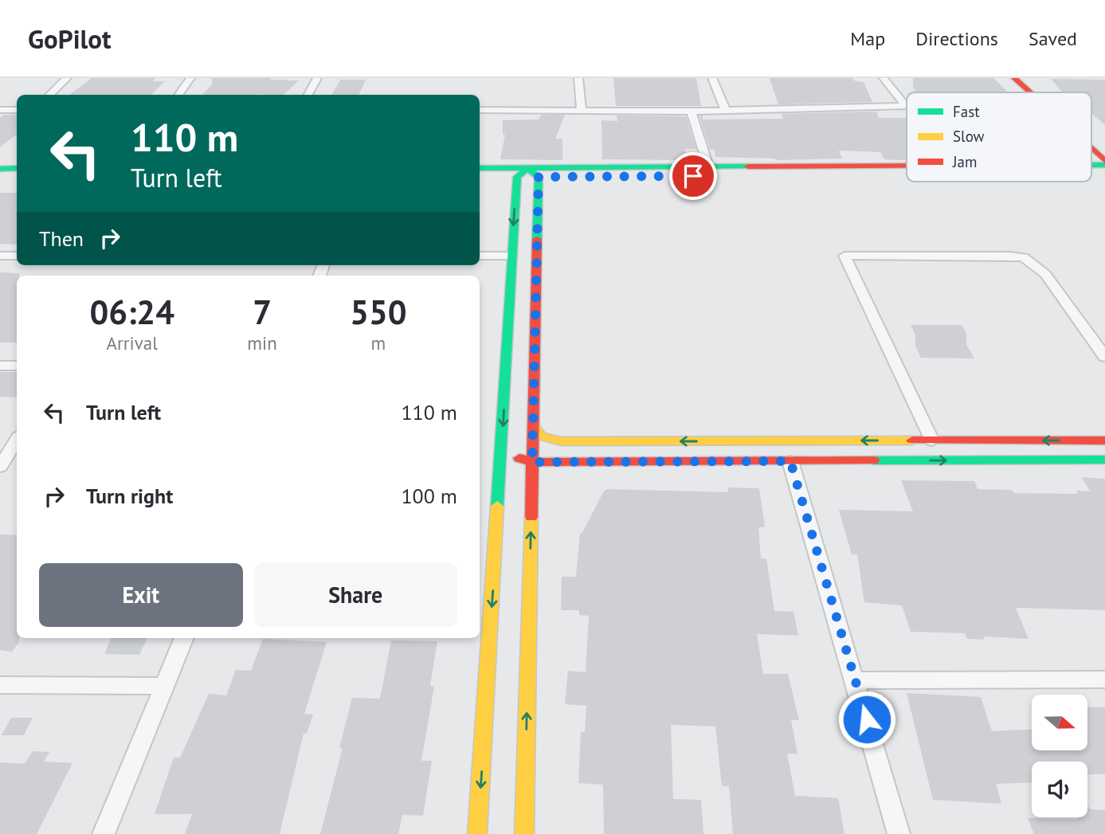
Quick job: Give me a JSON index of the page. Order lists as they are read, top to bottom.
{
  "legend": ["Fast", "Slow", "Jam"],
  "north": "right",
  "page": {
    "header": "GoPilot",
    "nav": ["Map", "Directions", "Saved"],
    "turn": ["110 m", "Turn left"],
    "then": "Then",
    "eta": [
      "06:24",
      "Arrival",
      "7",
      "min",
      "550",
      "m"
    ],
    "list": [
      {
        "name": "Turn left",
        "value": "110 m"
      },
      {
        "name": "Turn right",
        "value": "100 m"
      }
    ],
    "buttons": ["Exit", "Share"]
  }
}
